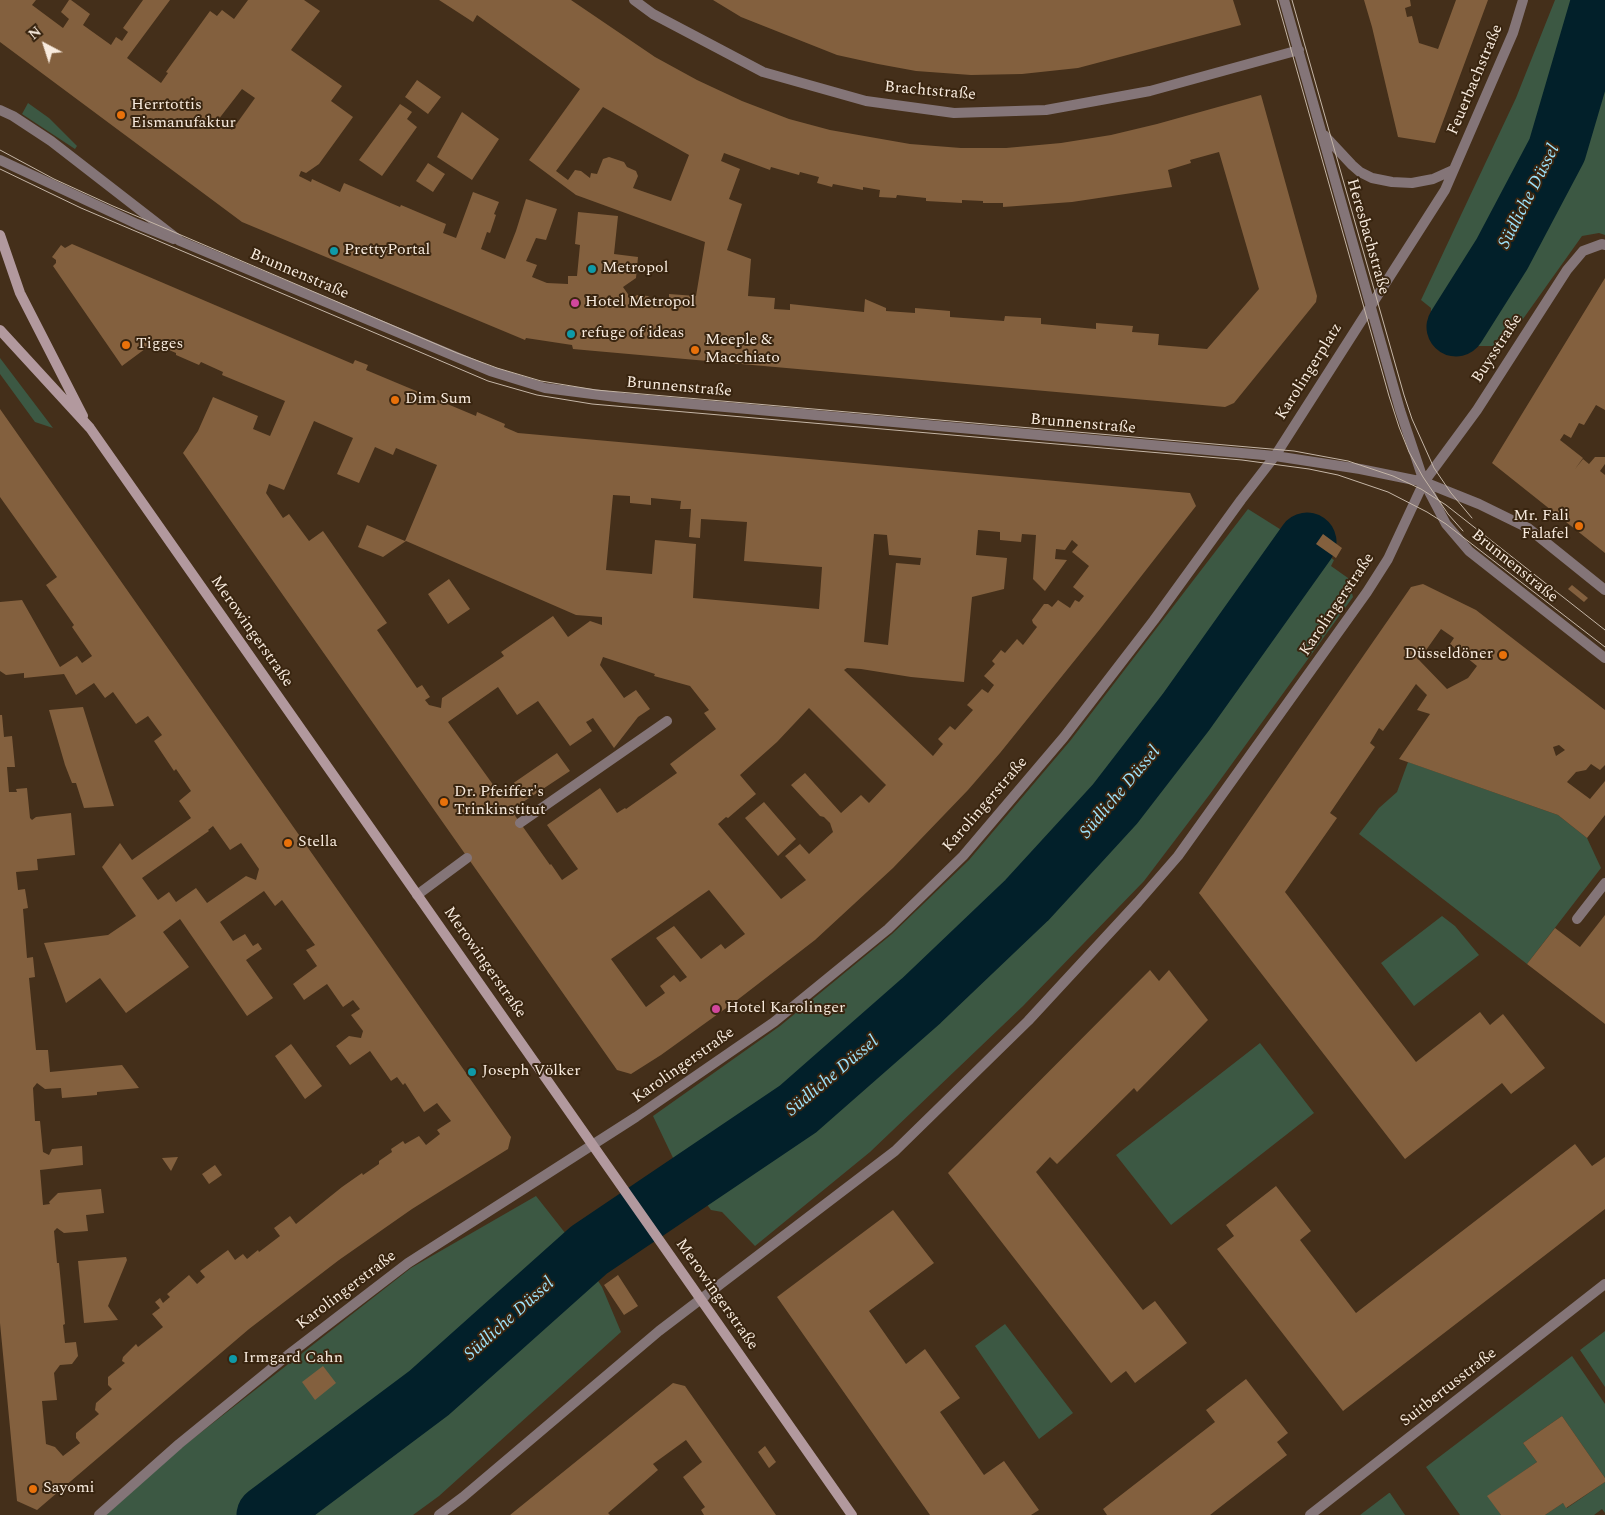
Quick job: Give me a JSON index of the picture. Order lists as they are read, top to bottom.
{
  "streets": {
    "main road": ["Merowingerstraße"],
    "street": [
      "Feuerbachstraße",
      "Brachtstraße",
      "Heresbachstraße",
      "Brunnenstraße",
      "Buysstraße",
      "Karolingerplatz",
      "Karolingerstraße",
      "Suitbertusstraße"
    ]
  },
  "crossings": [
    ["Feuerbachstraße", "Heresbachstraße"],
    ["Feuerbachstraße", "Karolingerplatz"],
    ["Brachtstraße", "Heresbachstraße"],
    ["Heresbachstraße", "Brunnenstraße"],
    ["Heresbachstraße", "Buysstraße"],
    ["Heresbachstraße", "Karolingerplatz"],
    ["Heresbachstraße", "Karolingerstraße"],
    ["Brunnenstraße", "Buysstraße"],
    ["Brunnenstraße", "Karolingerplatz"],
    ["Brunnenstraße", "Karolingerstraße"],
    ["Buysstraße", "Karolingerstraße"],
    ["Karolingerplatz", "Karolingerstraße"],
    ["Karolingerstraße", "Merowingerstraße"]
  ],
  "water": ["Südliche Düssel"],
  "places": [
    "Herrtottis Eismanufaktur",
    "PrettyPortal",
    "Metropol",
    "Hotel Metropol",
    "refuge of ideas",
    "Tigges",
    "Meeple & Macchiato",
    "Dim Sum",
    "Mr. Fali Falafel",
    "Düsseldöner",
    "Dr. Pfeiffer's Trinkinstitut",
    "Stella",
    "Hotel Karolinger",
    "Joseph Völker",
    "Irmgard Cahn",
    "Sayomi"
  ],
  "north": "top left"
}
